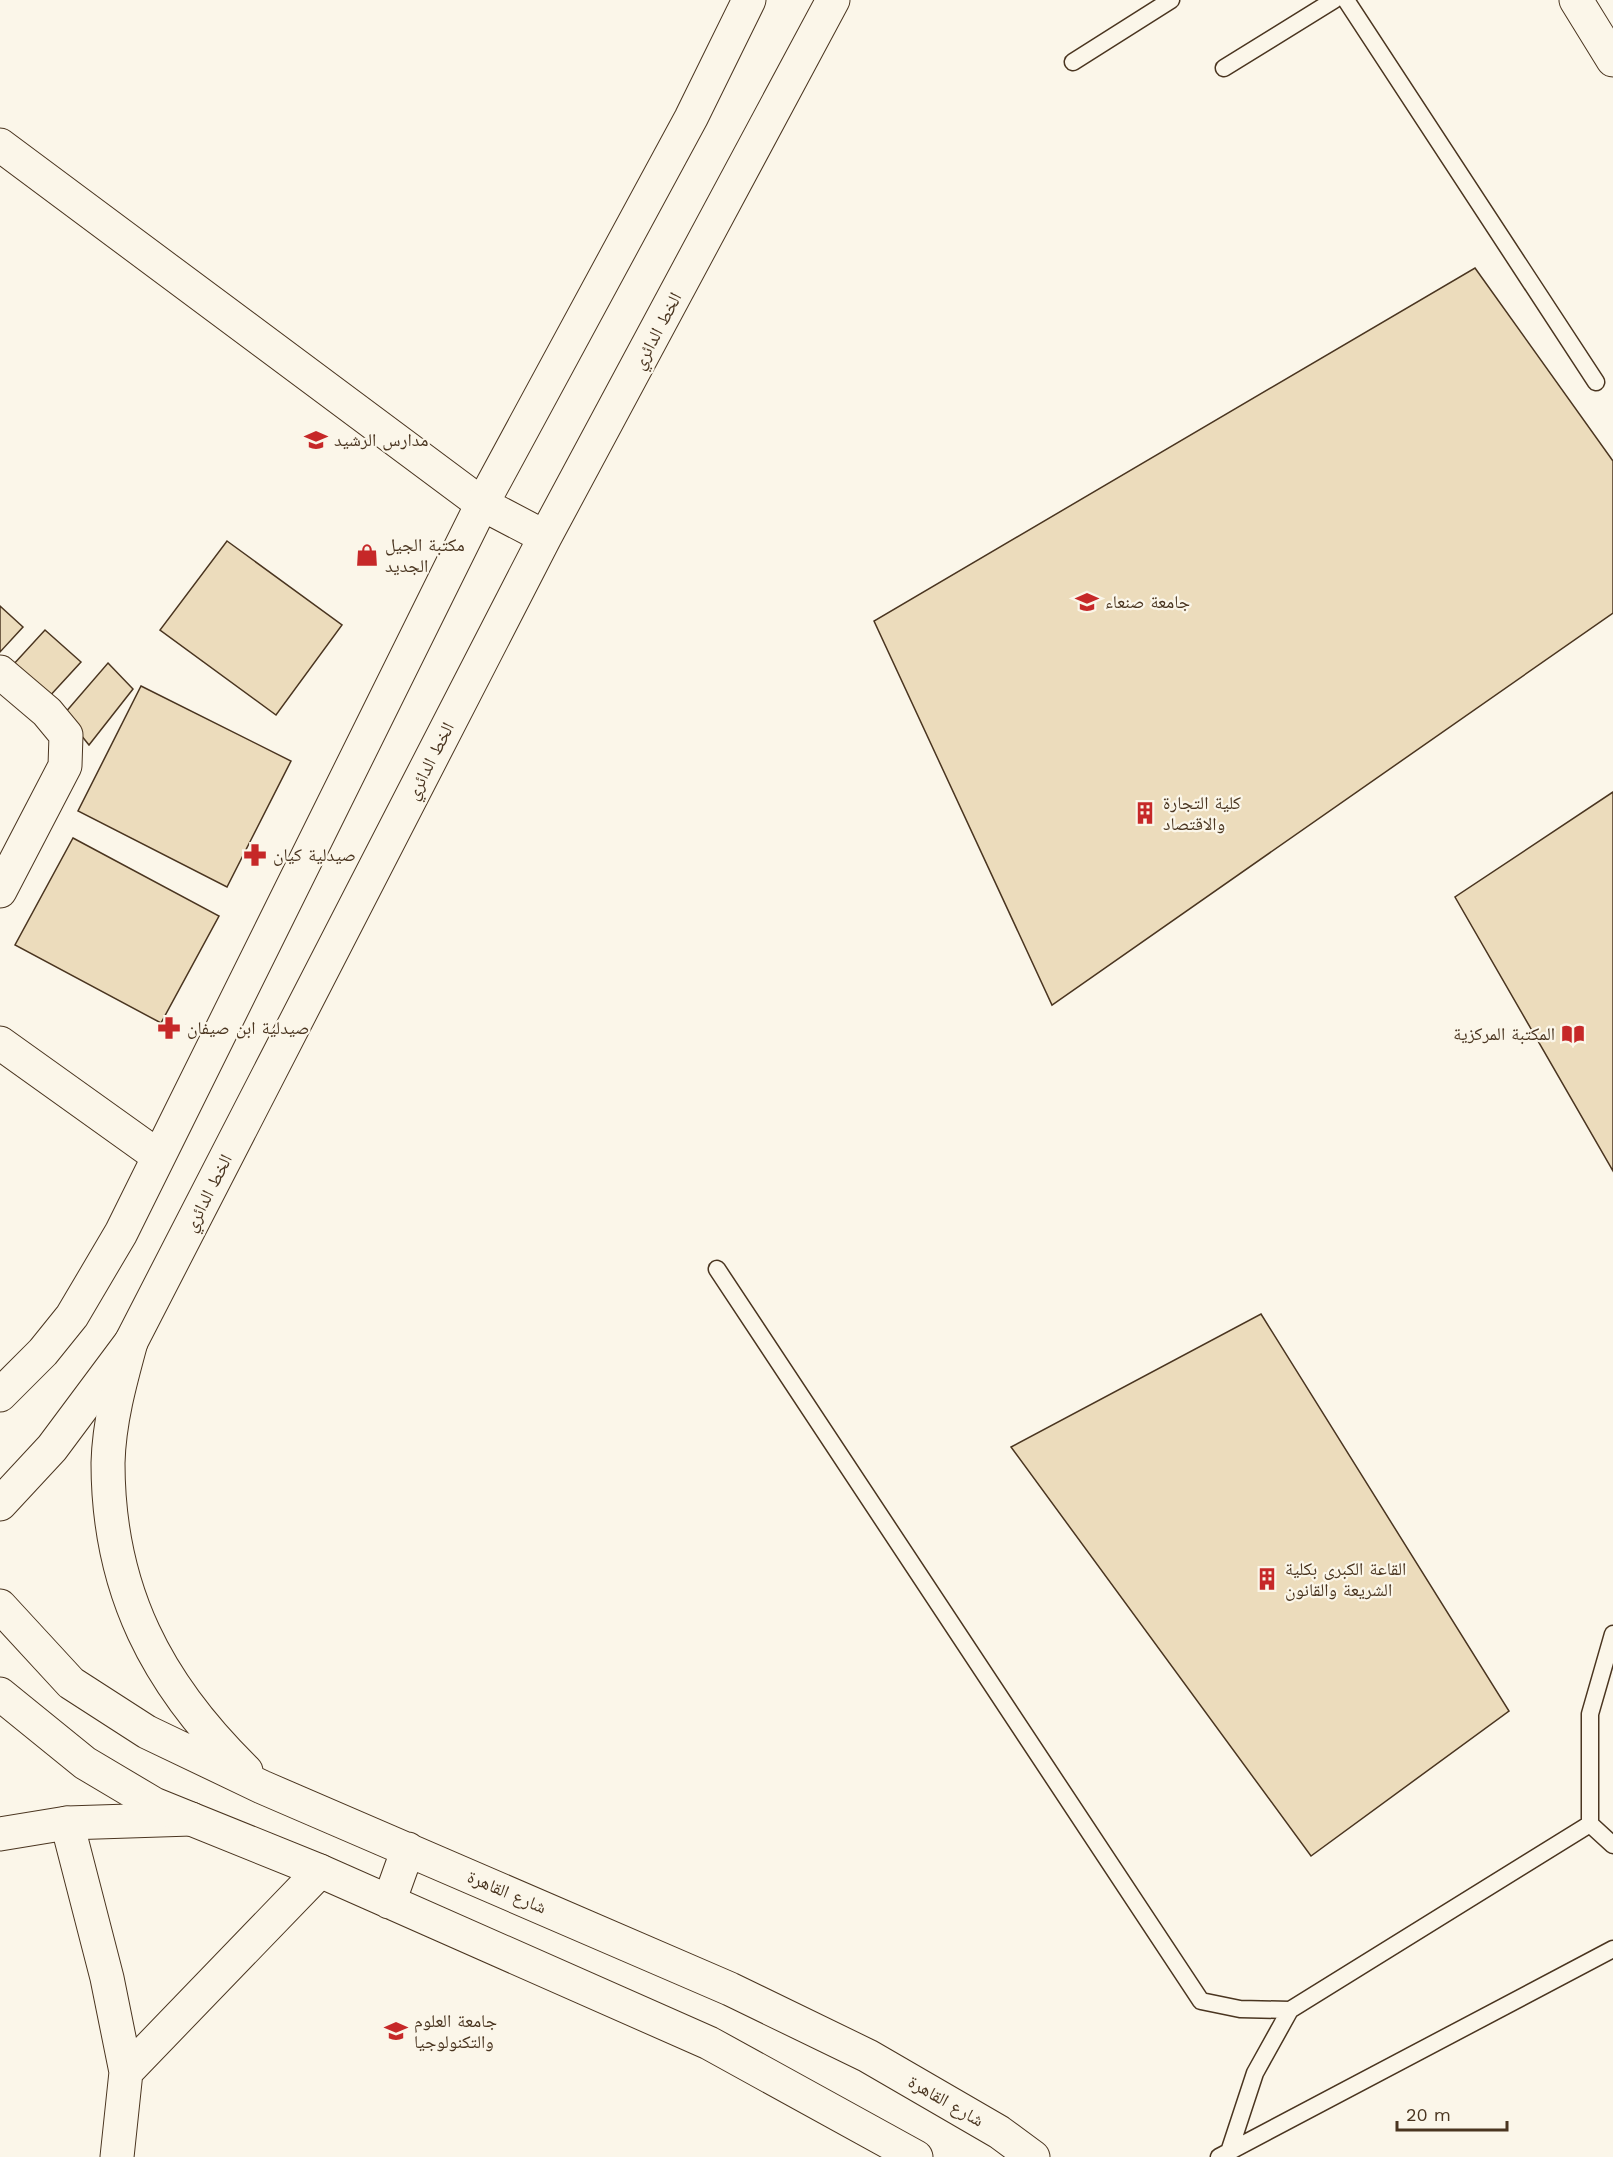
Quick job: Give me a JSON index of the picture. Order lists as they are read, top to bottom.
{
  "streets": {
    "main road": ["الخط الدائري", "شارع القاهرة"]
  },
  "places": {
    "school or university": ["مدارس الرشيد", "جامعة صنعاء", "جامعة العلوم والتكنولوجيا"],
    "shop": ["مكتبة الجيل الجديد"],
    "building": ["كلية التجارة والاقتصاد", "القاعة الكبرى بكلية الشريعة والقانون"],
    "pharmacy": ["صيدلية كيان", "صيدلية ابن صيفان"],
    "library": ["المكتبة المركزية"]
  },
  "scale_bar": "20 m"
}
